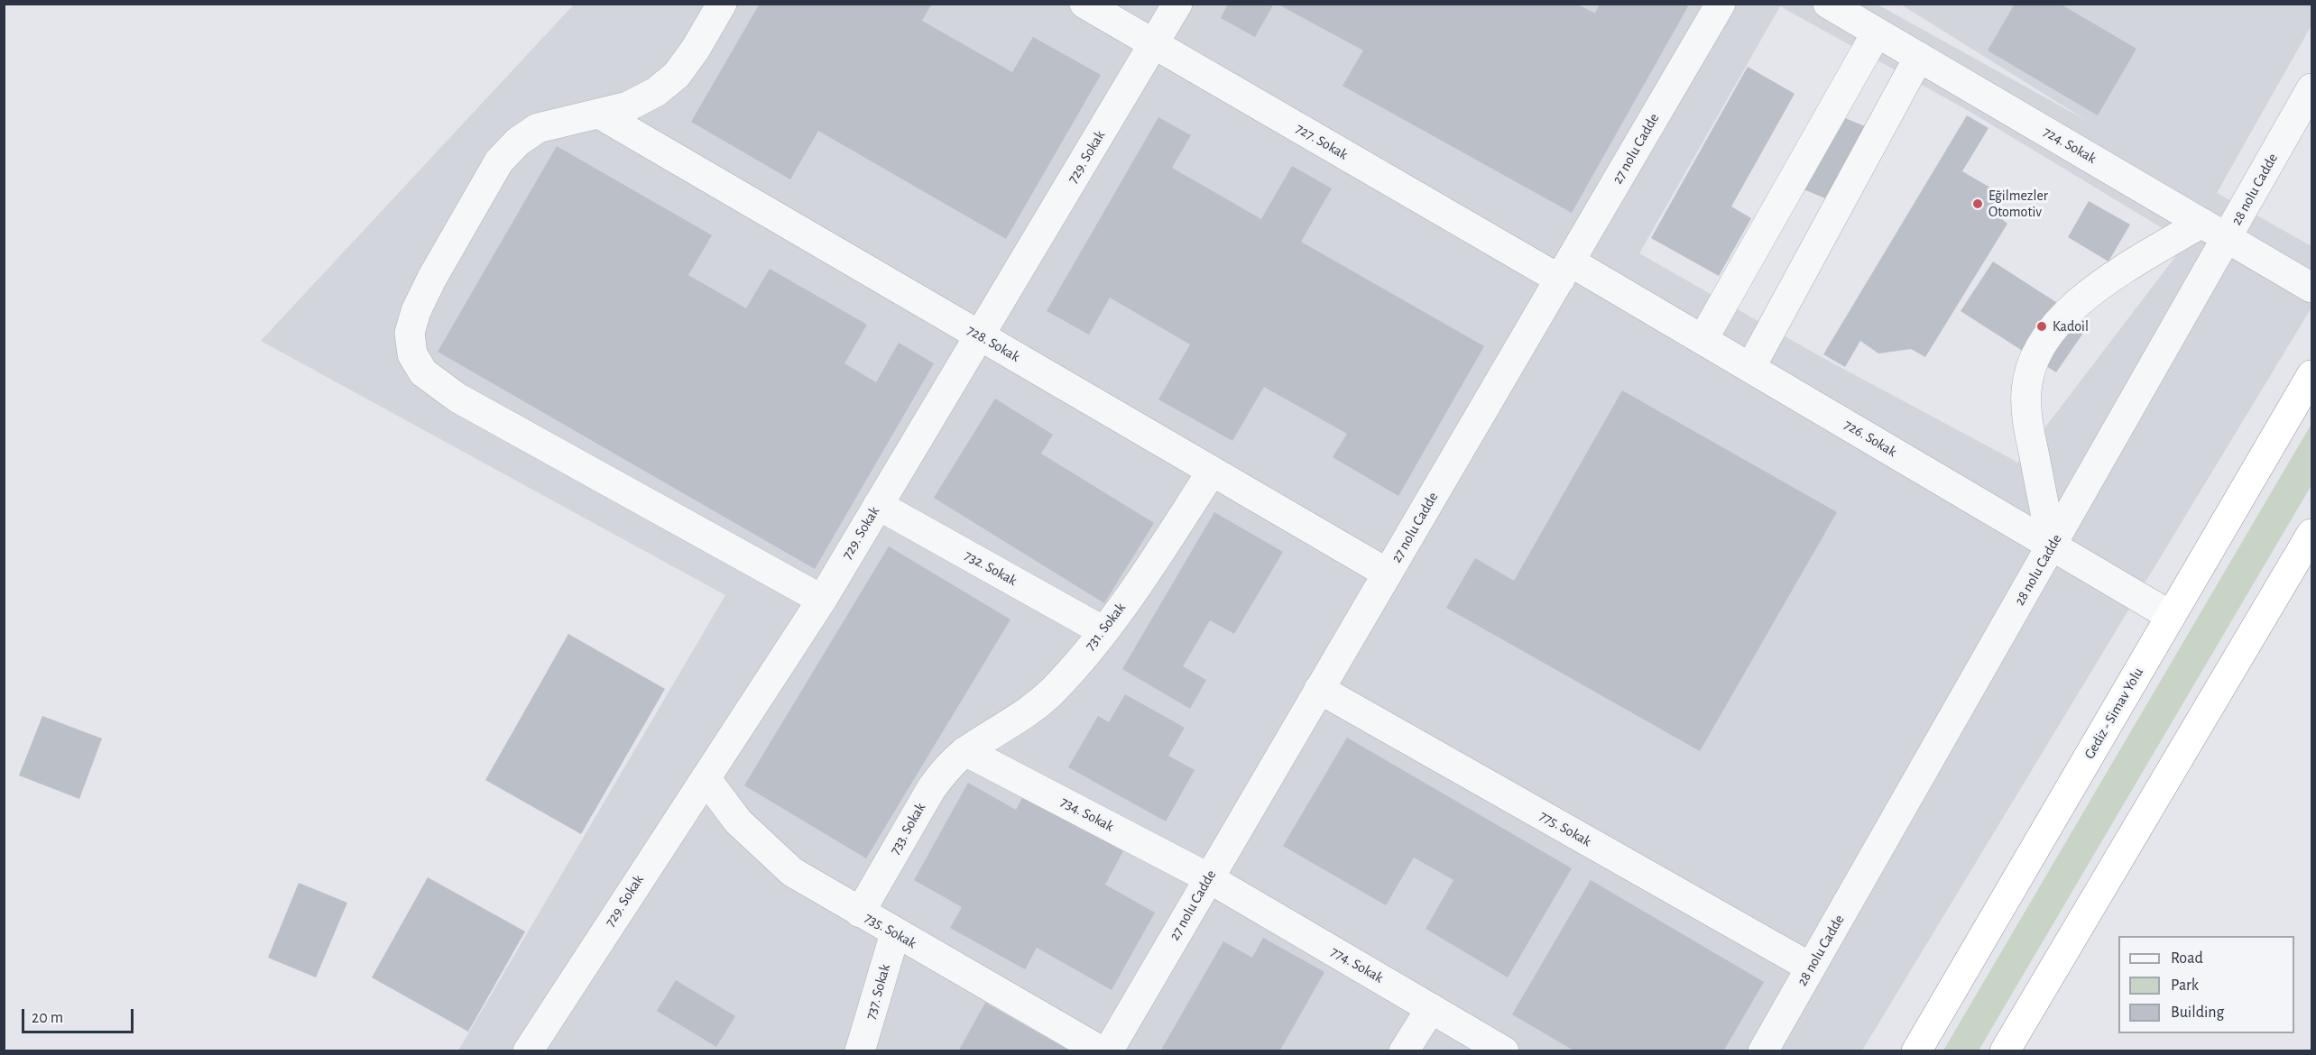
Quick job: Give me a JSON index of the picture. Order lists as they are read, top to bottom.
{
  "streets": {
    "highway": ["Gediz - Simav Yolu"],
    "street": [
      "727. Sokak",
      "724. Sokak",
      "27 nolu Cadde",
      "729. Sokak",
      "28 nolu Cadde",
      "728. Sokak",
      "726. Sokak",
      "732. Sokak",
      "731. Sokak",
      "734. Sokak",
      "733. Sokak",
      "775. Sokak",
      "735. Sokak",
      "774. Sokak",
      "737. Sokak"
    ]
  },
  "crossings": [
    ["727. Sokak", "27 nolu Cadde"],
    ["727. Sokak", "729. Sokak"],
    ["727. Sokak", "726. Sokak"],
    ["724. Sokak", "28 nolu Cadde"],
    ["27 nolu Cadde", "728. Sokak"],
    ["27 nolu Cadde", "726. Sokak"],
    ["27 nolu Cadde", "734. Sokak"],
    ["27 nolu Cadde", "775. Sokak"],
    ["27 nolu Cadde", "774. Sokak"],
    ["729. Sokak", "728. Sokak"],
    ["729. Sokak", "732. Sokak"],
    ["729. Sokak", "735. Sokak"],
    ["28 nolu Cadde", "726. Sokak"],
    ["28 nolu Cadde", "775. Sokak"],
    ["728. Sokak", "731. Sokak"],
    ["726. Sokak", "Gediz - Simav Yolu"],
    ["732. Sokak", "731. Sokak"],
    ["731. Sokak", "734. Sokak"],
    ["731. Sokak", "733. Sokak"],
    ["734. Sokak", "733. Sokak"],
    ["734. Sokak", "774. Sokak"],
    ["733. Sokak", "735. Sokak"],
    ["735. Sokak", "737. Sokak"]
  ],
  "places": ["Eğilmezler Otomotiv", "Kadoil"],
  "legend": ["Road", "Park", "Building"],
  "scale_bar": "20 m"
}
